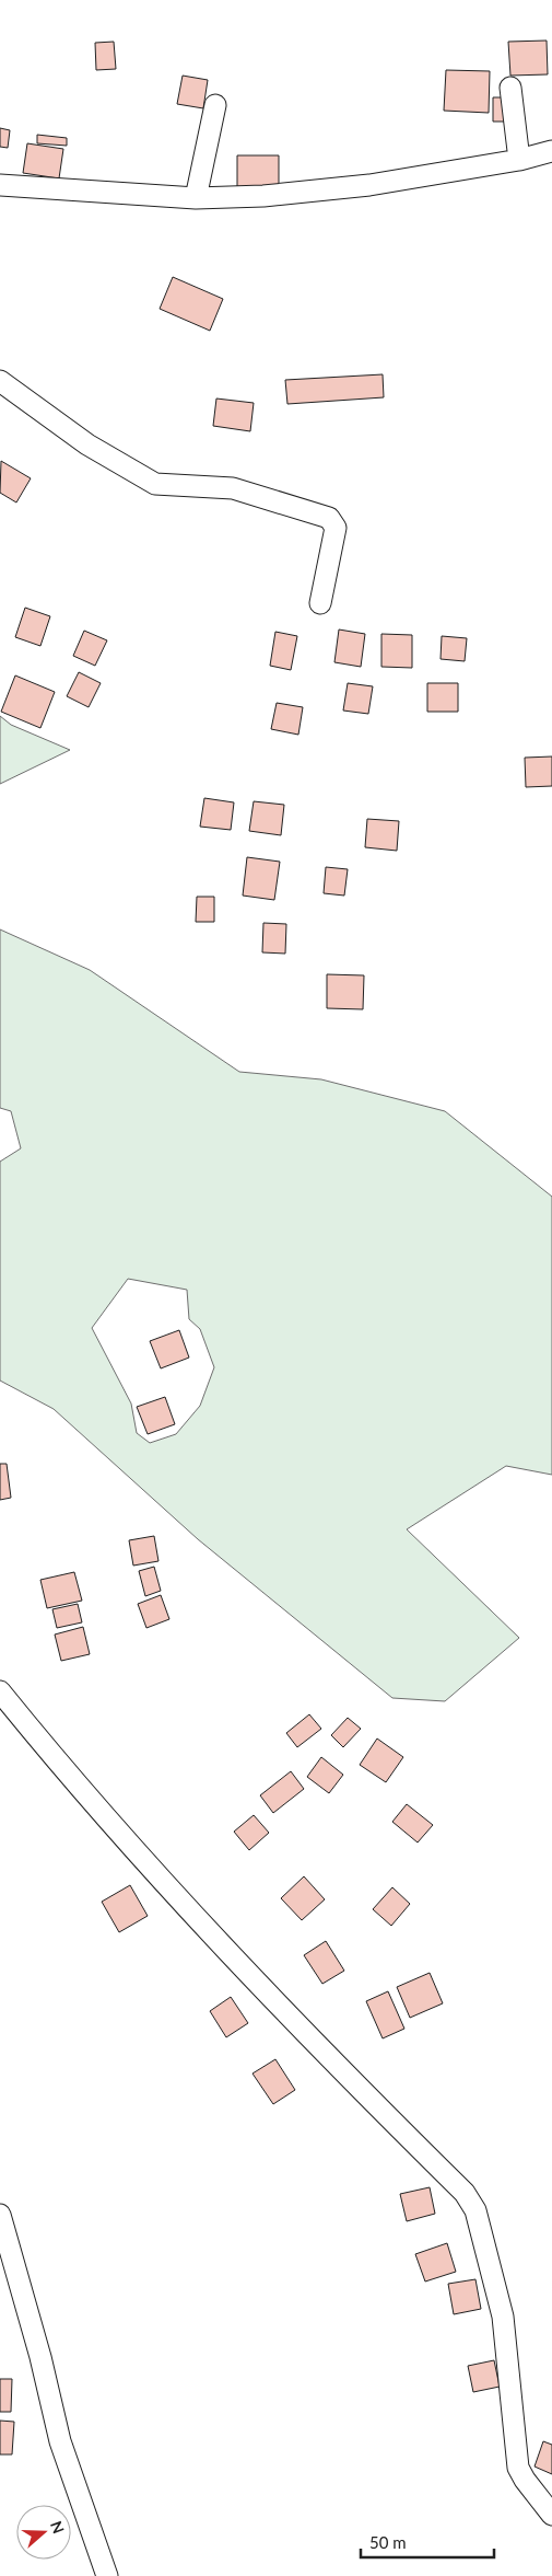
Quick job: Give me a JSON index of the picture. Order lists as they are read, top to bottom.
{
  "scale_bar": "50 m",
  "north": "right"
}
